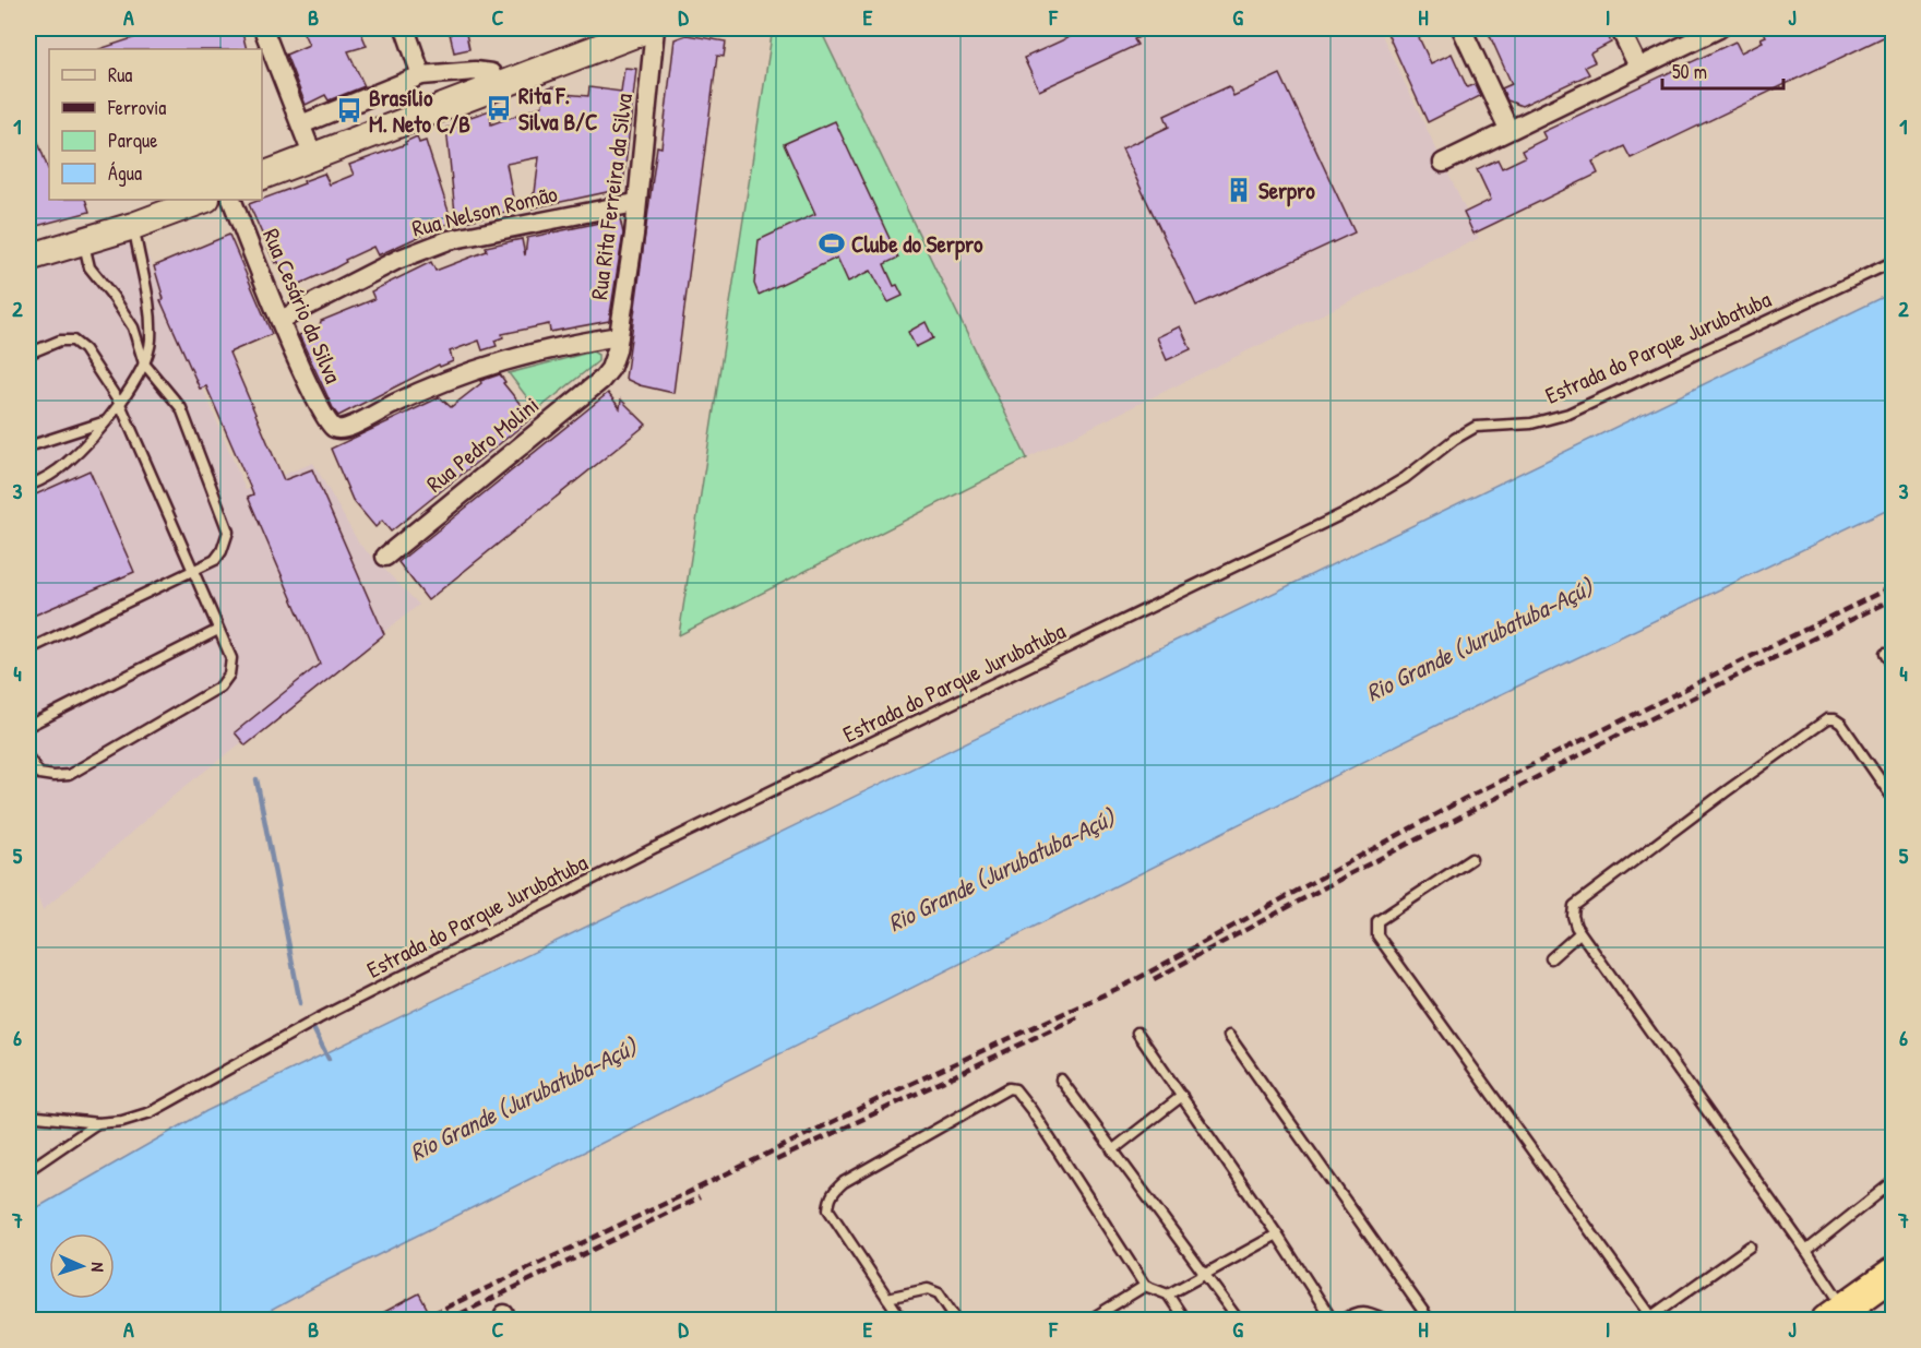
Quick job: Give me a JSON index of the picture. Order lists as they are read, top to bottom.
{
  "streets": {
    "street": [
      "Rua Rita Ferreira da Silva",
      "Rua Nelson Romão",
      "Rua Cesário da Silva",
      "Rua Pedro Molini"
    ],
    "lane": ["Estrada do Parque Jurubatuba"]
  },
  "crossings": [
    ["Rua Rita Ferreira da Silva", "Rua Nelson Romão"],
    ["Rua Rita Ferreira da Silva", "Rua Cesário da Silva"],
    ["Rua Rita Ferreira da Silva", "Rua Pedro Molini"],
    ["Rua Nelson Romão", "Rua Cesário da Silva"]
  ],
  "water": ["Rio Grande (Jurubatuba-Açú)"],
  "places": {
    "bus stop": ["Rita F. Silva B/C", "Brasílio M. Neto C/B"],
    "building": ["Serpro"],
    "sports": ["Clube do Serpro"]
  },
  "legend": [
    "Rua",
    "Ferrovia",
    "Parque",
    "Água"
  ],
  "scale_bar": "50 m",
  "north": "right",
  "grid": {
    "columns": [
      "A",
      "B",
      "C",
      "D",
      "E",
      "F",
      "G",
      "H",
      "I",
      "J"
    ],
    "rows": [
      "1",
      "2",
      "3",
      "4",
      "5",
      "6",
      "7"
    ]
  }
}
